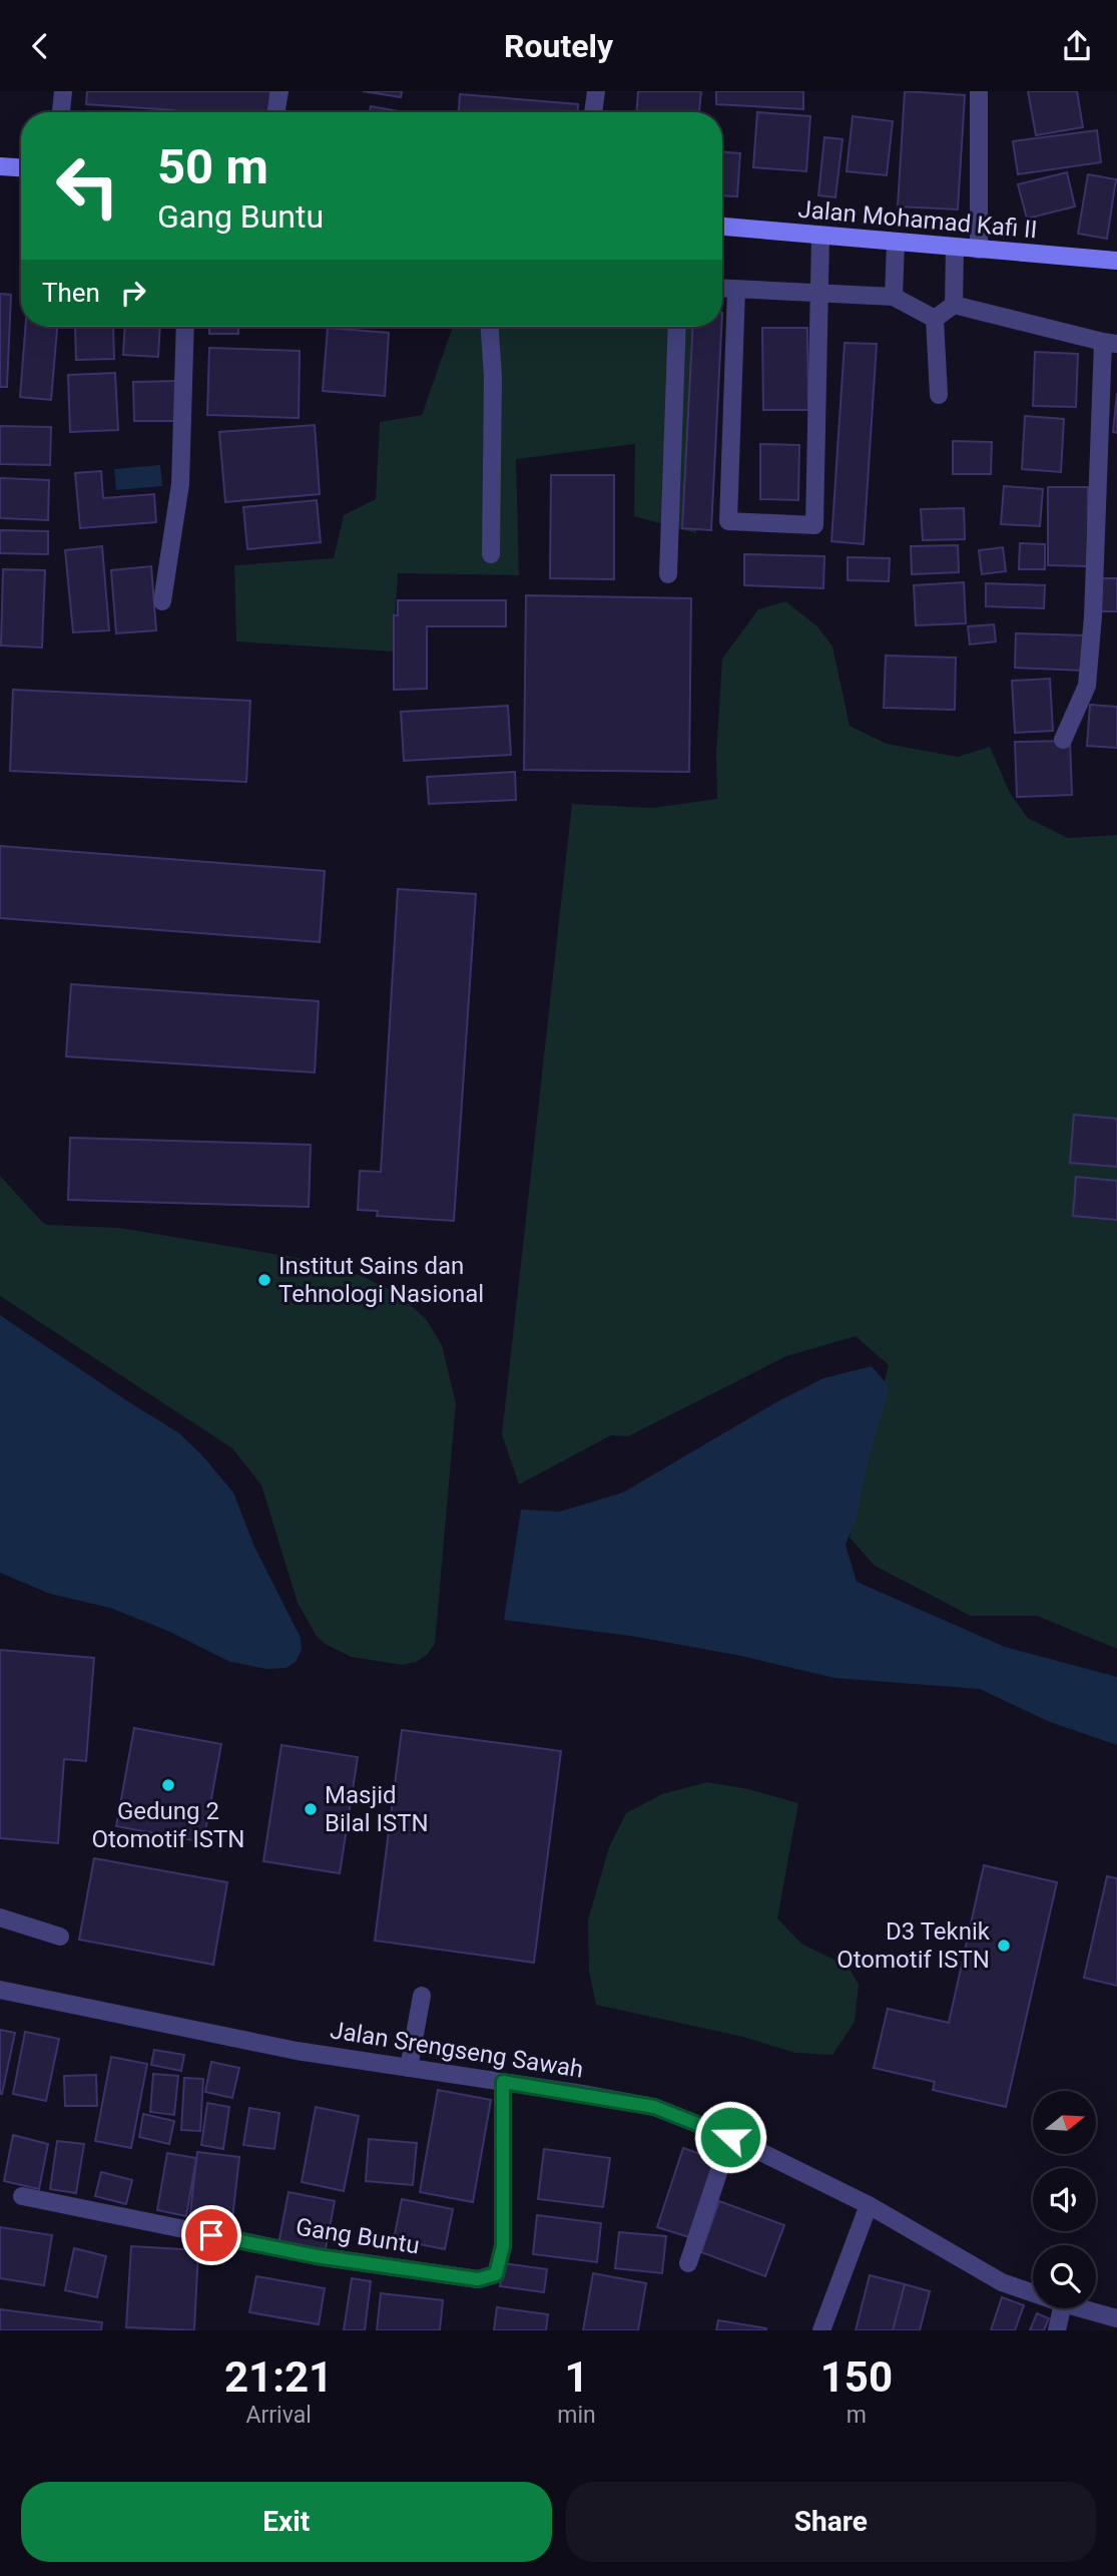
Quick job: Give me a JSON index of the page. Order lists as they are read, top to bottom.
{
  "streets": {
    "main road": ["Jalan Mohamad Kafi II"],
    "street": ["Jalan Srengseng Sawah", "Gang Buntu"]
  },
  "crossings": [
    ["Jalan Srengseng Sawah", "Gang Buntu"]
  ],
  "places": [
    "Institut Sains dan Tehnologi Nasional",
    "Gedung 2 Otomotif ISTN",
    "Masjid Bilal ISTN",
    "D3 Teknik Otomotif ISTN"
  ],
  "north": "right",
  "page": {
    "header": "Routely",
    "turn": ["50 m", "Gang Buntu"],
    "then": "Then",
    "eta": [
      "21:21",
      "Arrival",
      "1",
      "min",
      "150",
      "m"
    ],
    "buttons": ["Exit", "Share"]
  }
}
